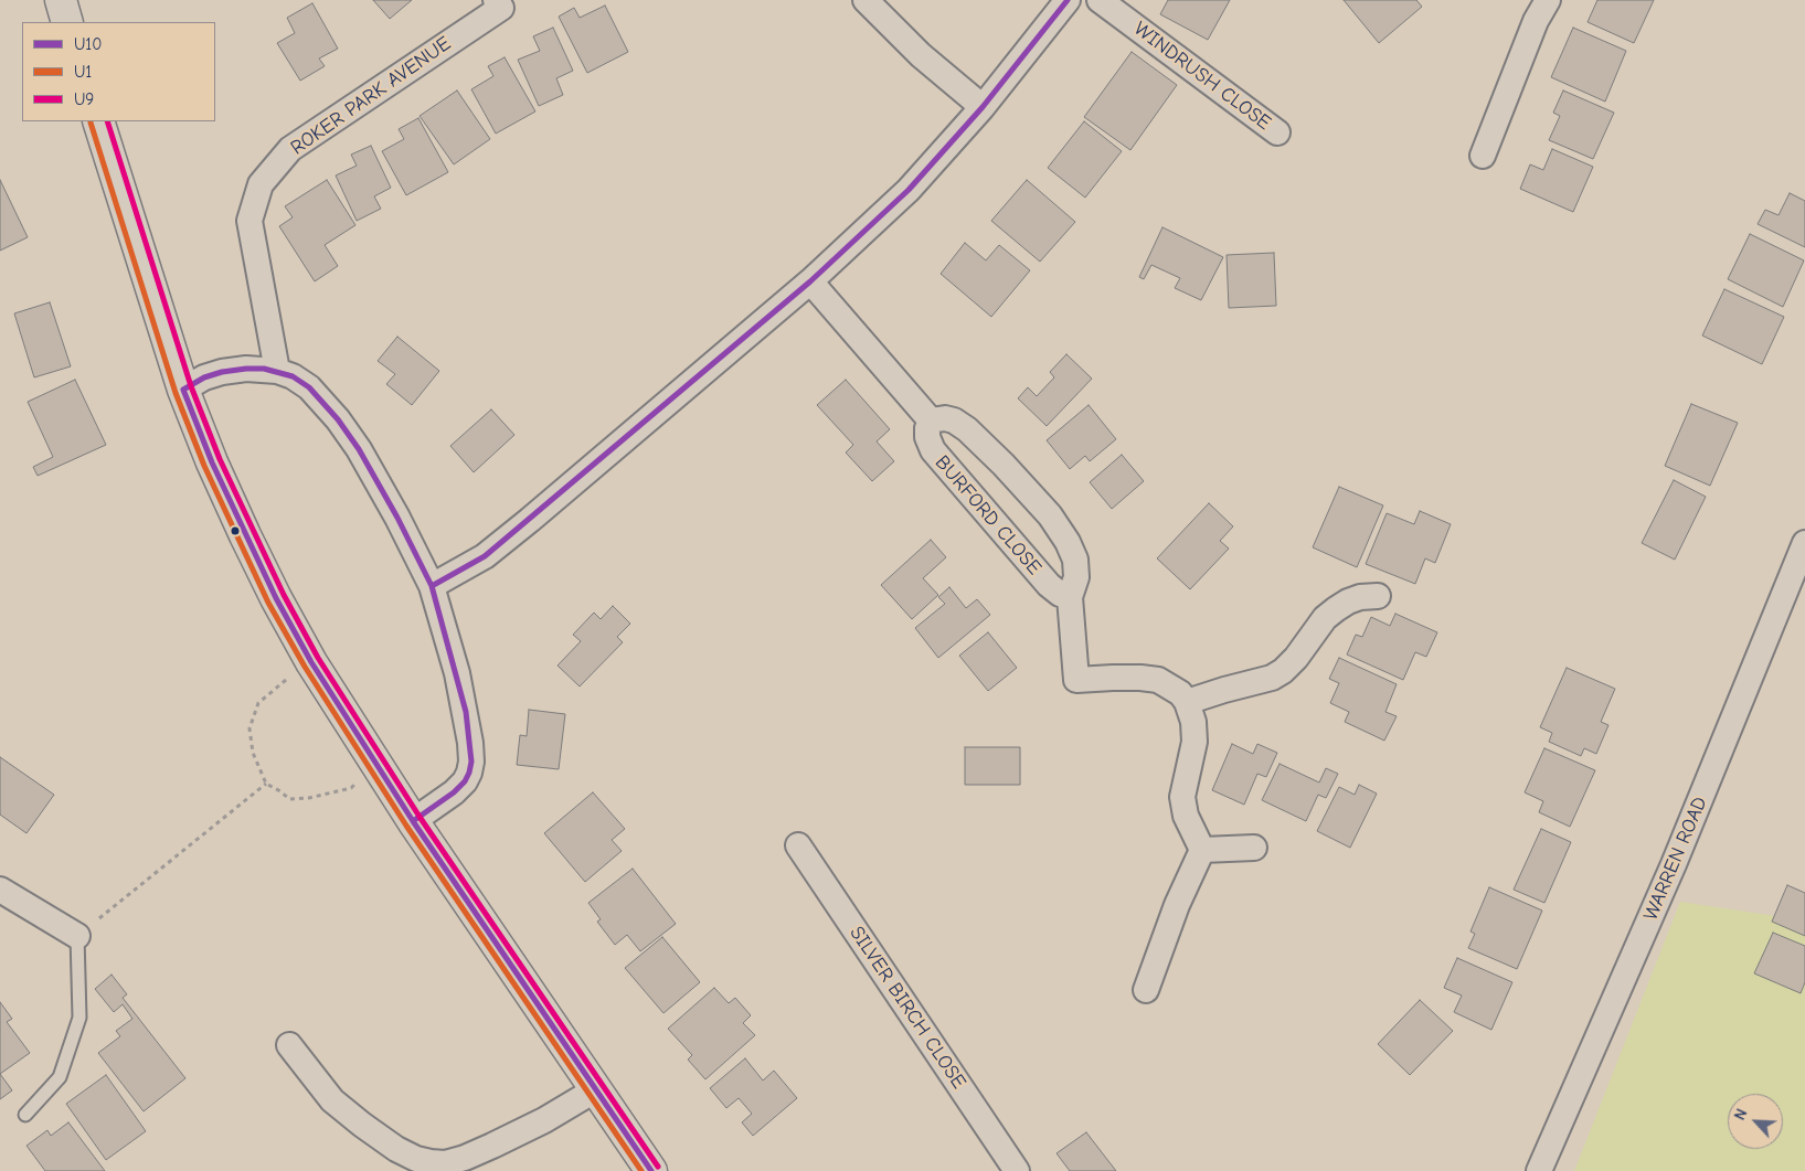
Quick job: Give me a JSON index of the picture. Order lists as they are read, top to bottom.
{
  "streets": {
    "street": [
      "WINDRUSH CLOSE",
      "ROKER PARK AVENUE",
      "BURFORD CLOSE",
      "WARREN ROAD",
      "SILVER BIRCH CLOSE"
    ]
  },
  "lines": ["transit line U10", "transit line U9", "transit line U1"],
  "legend": ["U10", "U1", "U9"],
  "north": "top left"
}
